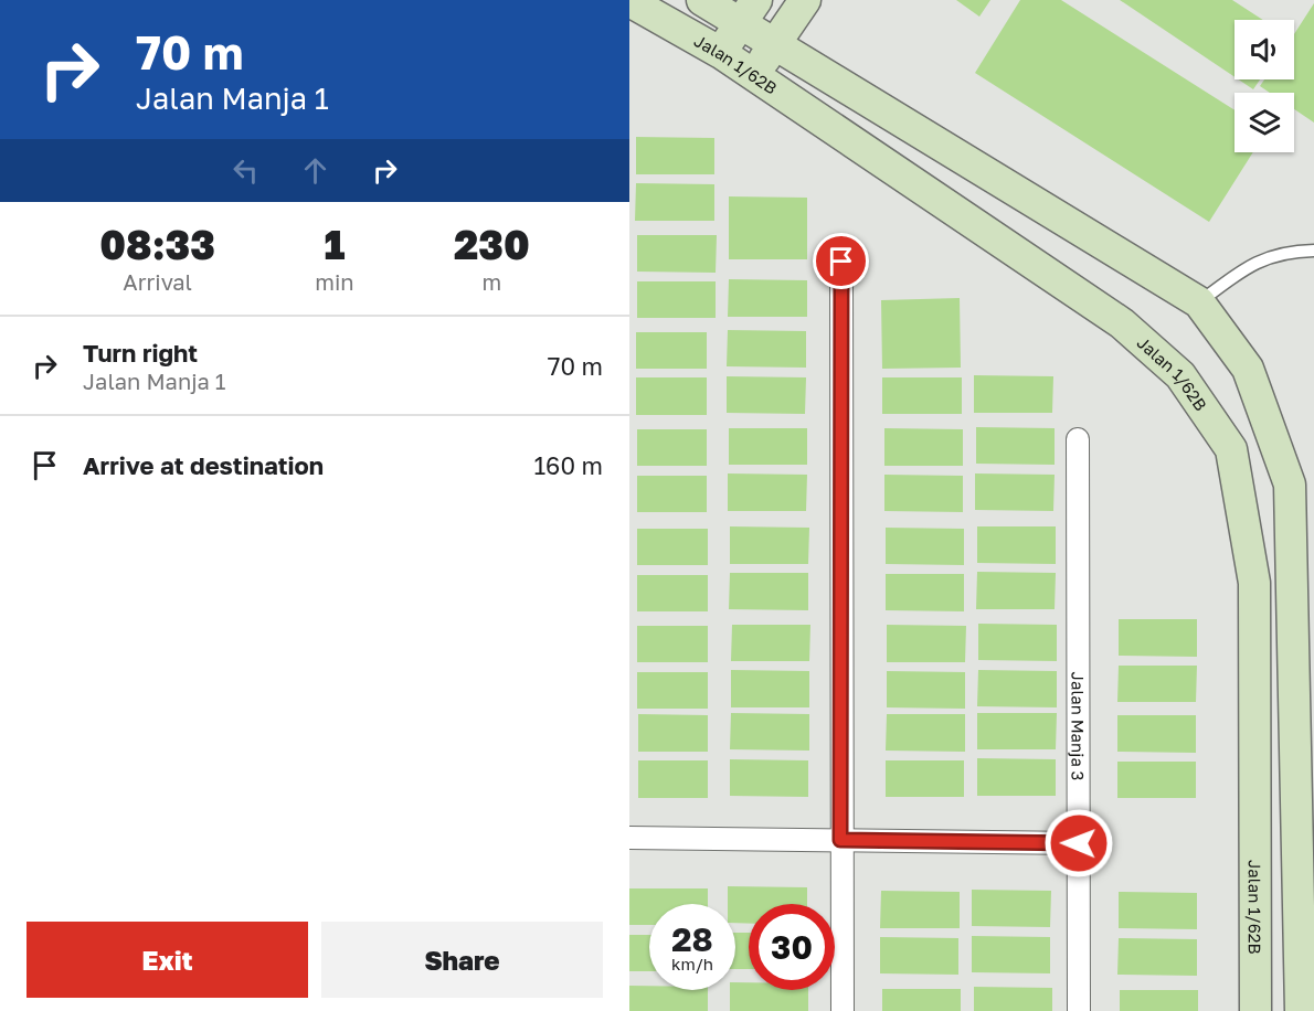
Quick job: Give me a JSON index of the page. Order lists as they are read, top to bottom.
{
  "streets": {
    "main road": ["Jalan 1/62B"],
    "street": ["Jalan Manja 3"]
  },
  "page": {
    "turn": ["70 m", "Jalan Manja 1"],
    "eta": [
      "08:33",
      "Arrival",
      "1",
      "min",
      "230",
      "m"
    ],
    "list": [
      {
        "name": "Turn right",
        "note": "Jalan Manja 1",
        "value": "70 m"
      },
      {
        "name": "Arrive at destination",
        "value": "160 m"
      }
    ],
    "speed": "28 km/h",
    "limit": "30",
    "buttons": ["Exit", "Share"]
  }
}
